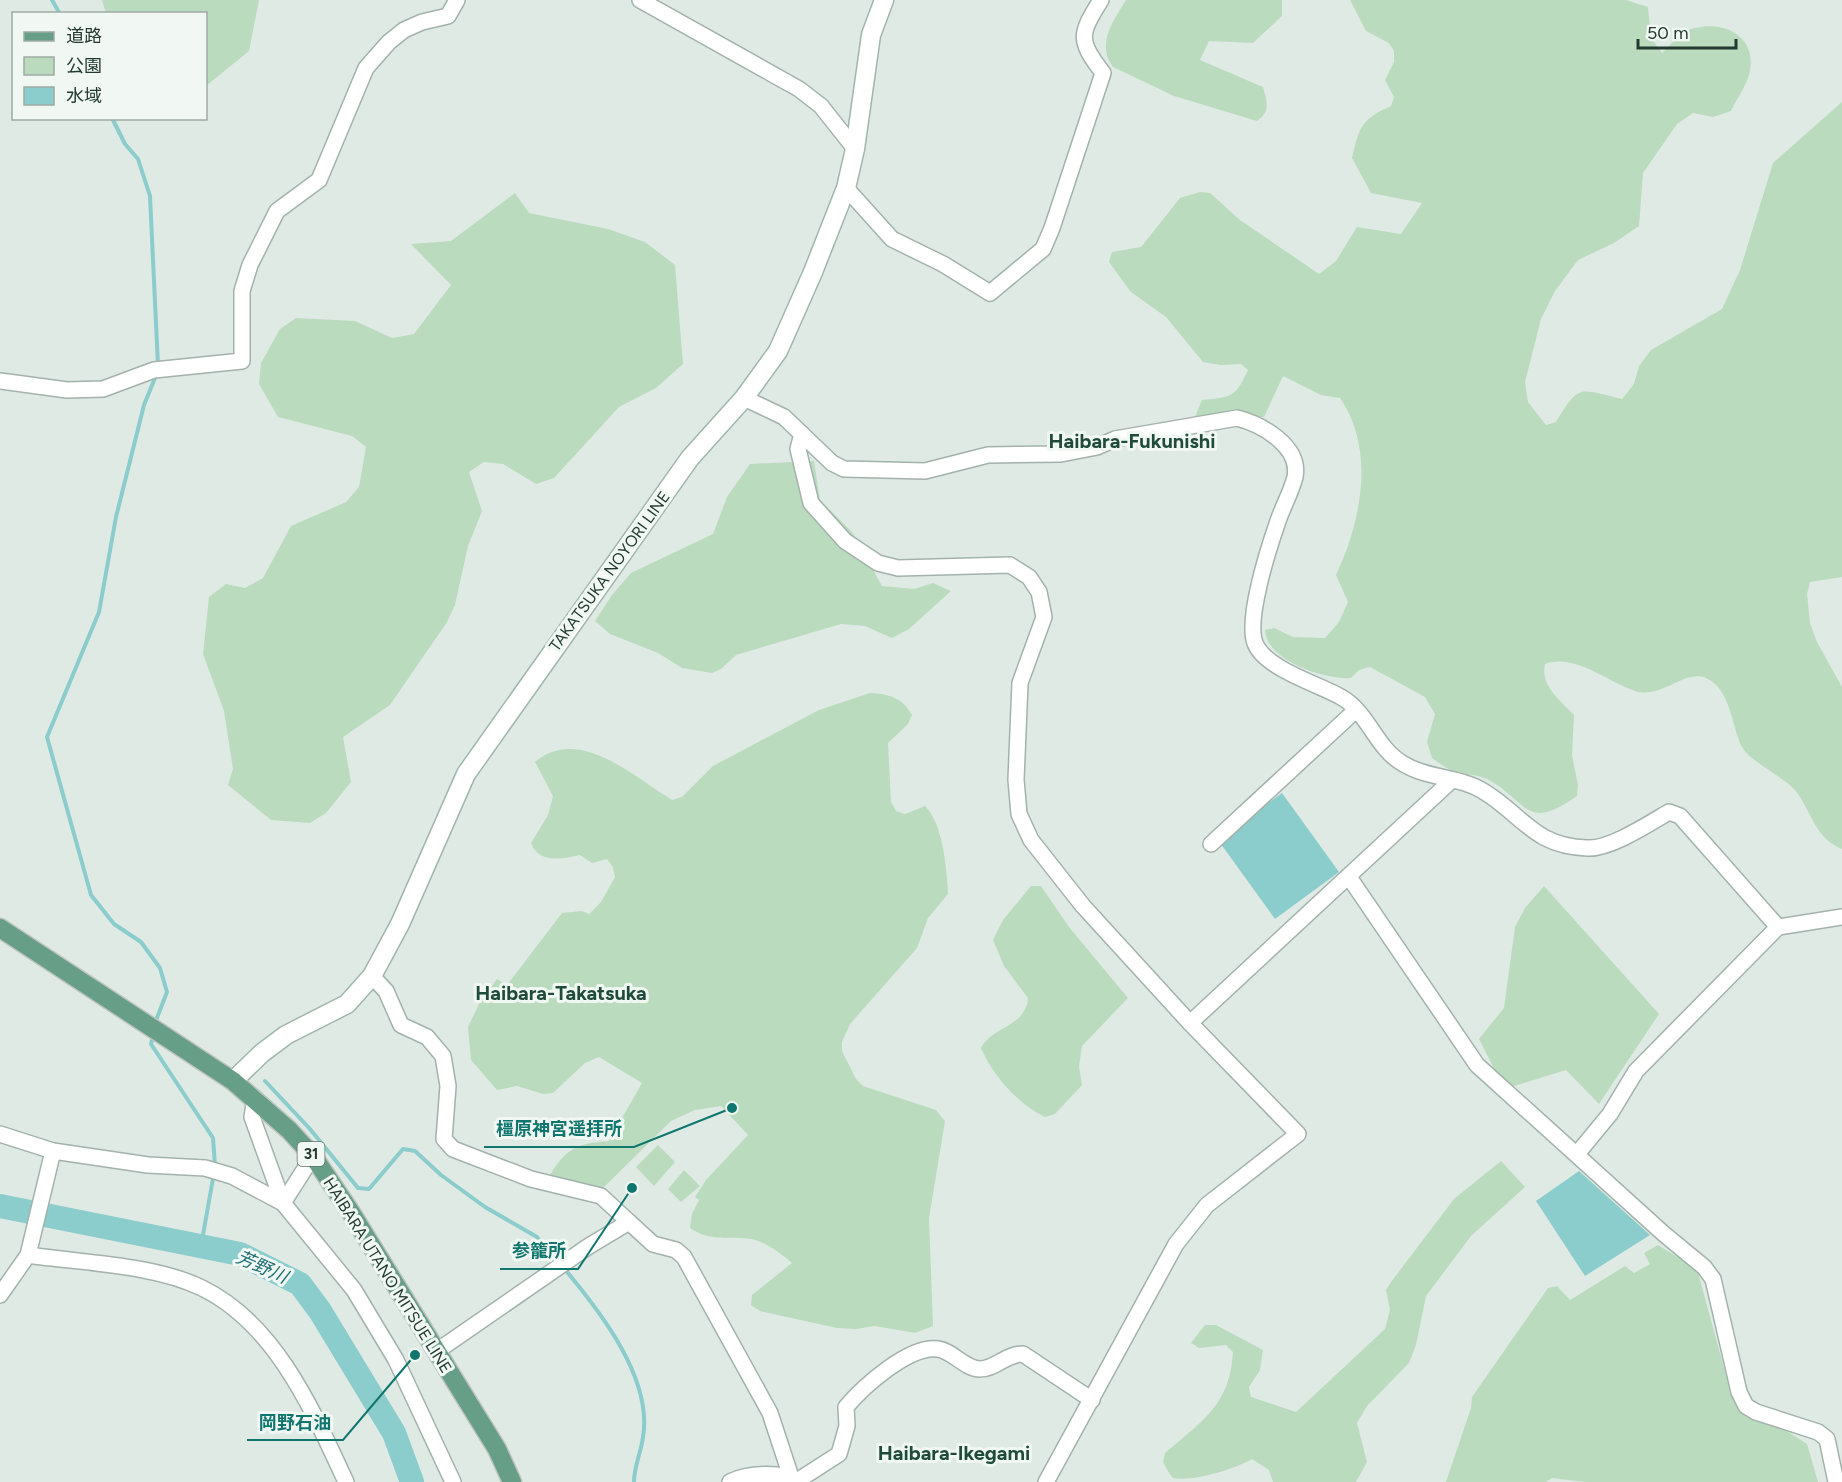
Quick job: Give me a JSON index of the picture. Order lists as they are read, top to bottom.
{
  "streets": {
    "main road": ["TAKATSUKA NOYORI LINE", "31", "HAIBARA UTANO MITSUE LINE"]
  },
  "crossings": [
    ["TAKATSUKA NOYORI LINE", "HAIBARA UTANO MITSUE LINE"]
  ],
  "districts": ["Haibara-Fukunishi", "Haibara-Takatsuka", "Haibara-Ikegami"],
  "water": ["芳野川"],
  "places": ["橿原神宮遥拝所", "参籠所", "岡野石油"],
  "legend": ["道路", "公園", "水域"],
  "scale_bar": "50 m"
}
